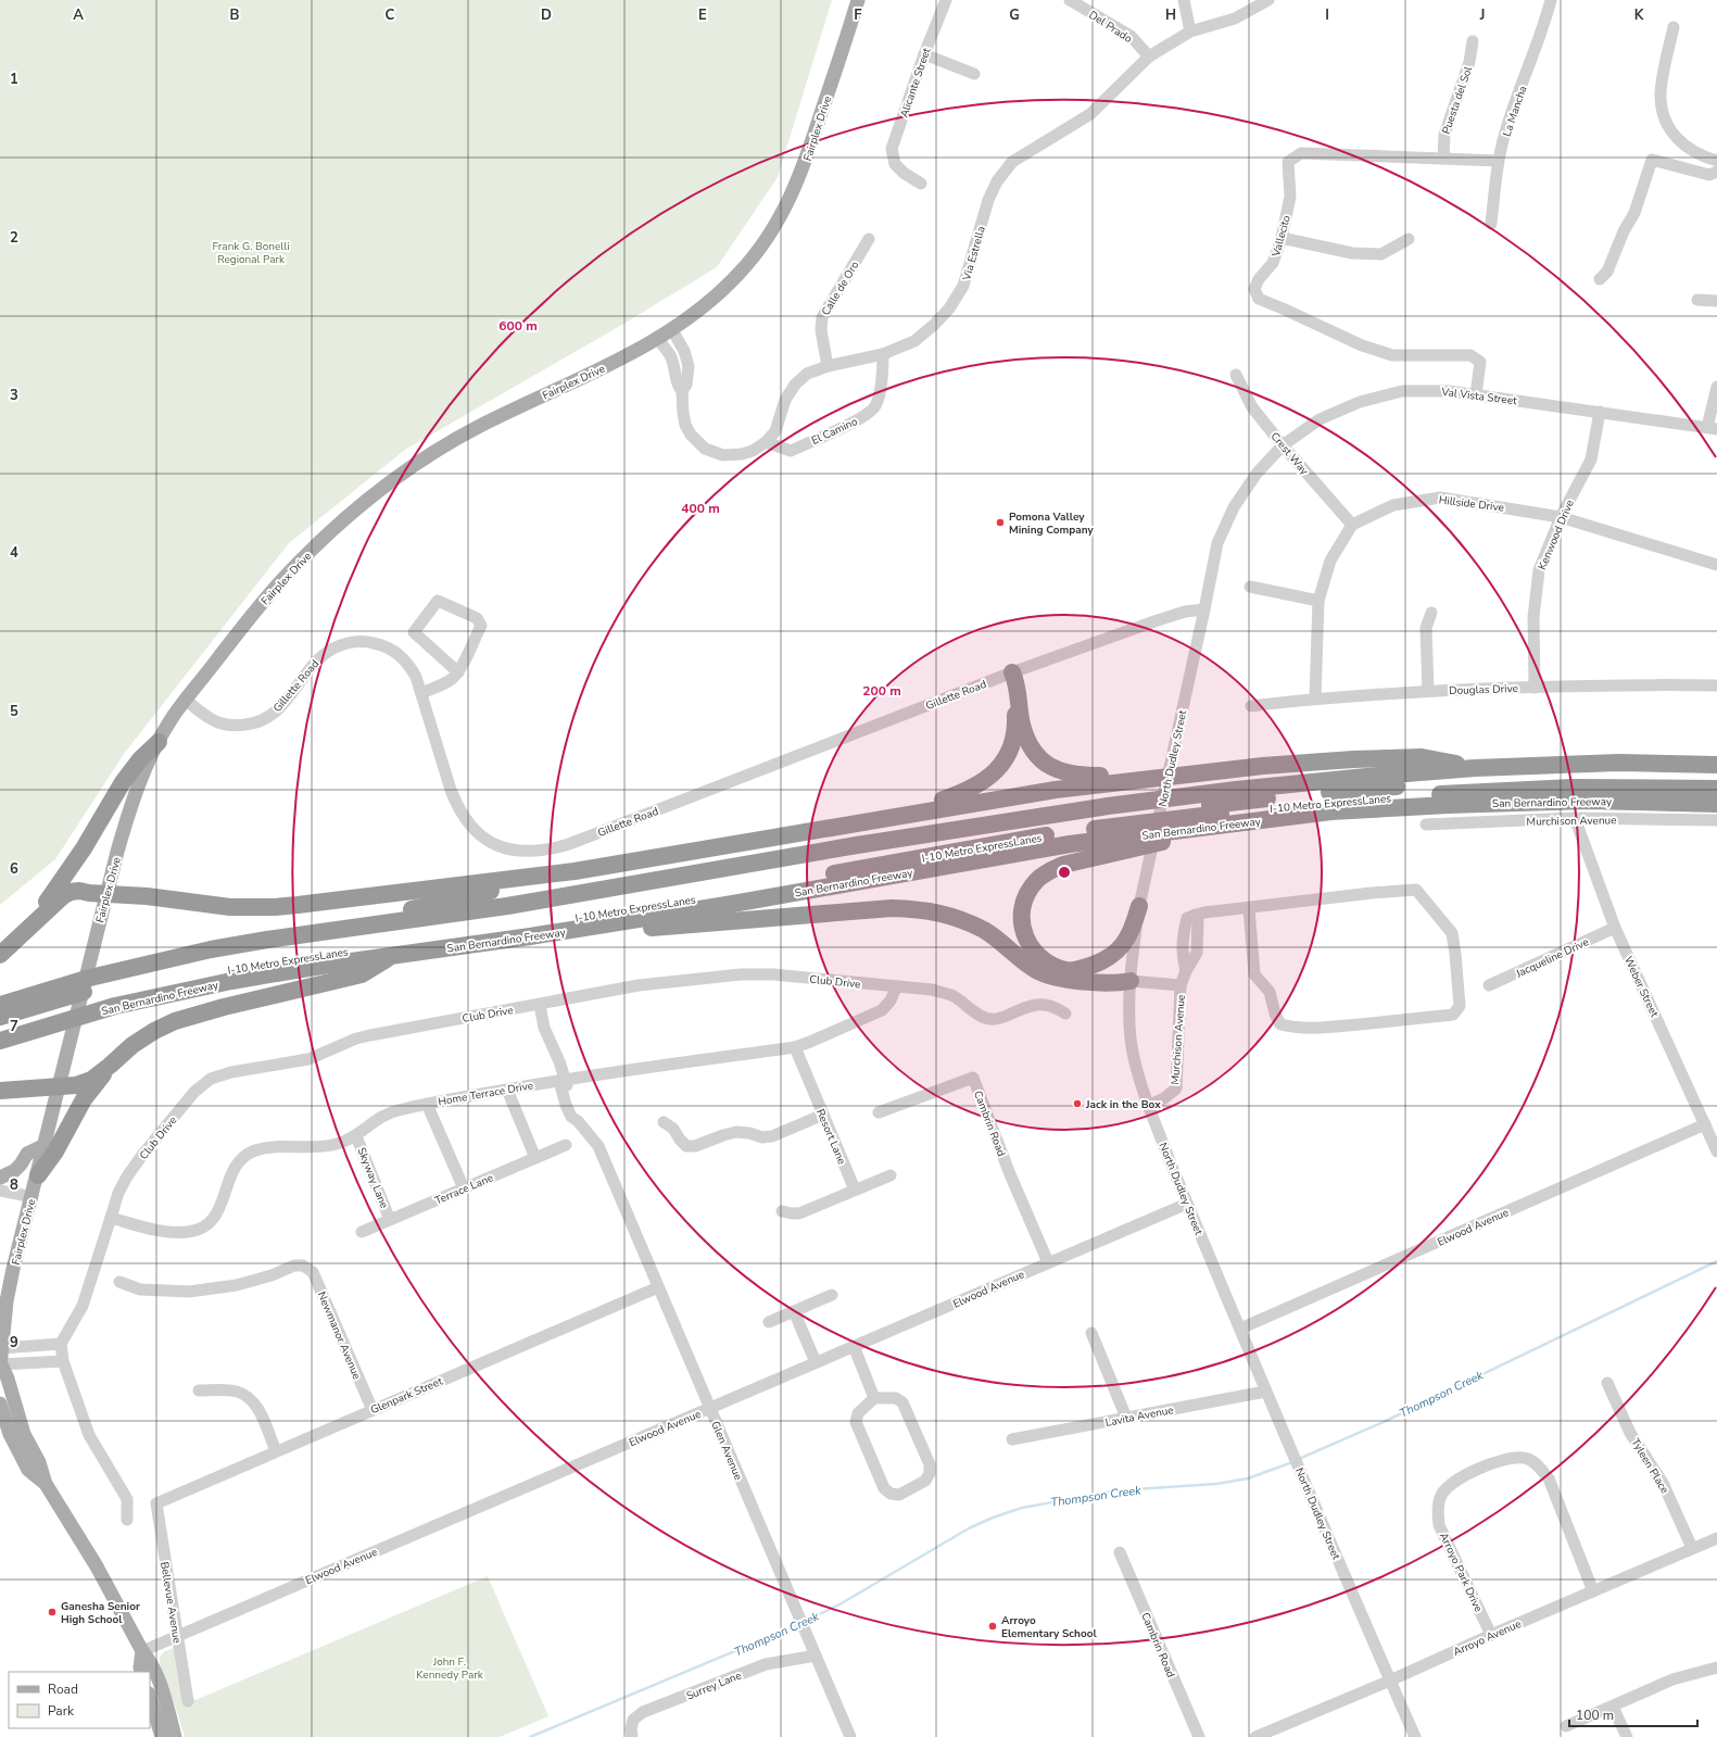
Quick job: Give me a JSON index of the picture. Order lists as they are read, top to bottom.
{
  "streets": {
    "highway": ["San Bernardino Freeway", "I-10 Metro ExpressLanes"],
    "main road": ["Fairplex Drive"],
    "street": [
      "Del Prado",
      "Alicante Street",
      "Puesta del Sol",
      "La Mancha",
      "Vallecito",
      "Via Estrella",
      "Calle de Oro",
      "Val Vista Street",
      "El Camino",
      "Crest Way",
      "Hillside Drive",
      "Kenwood Drive",
      "Gillette Road",
      "Douglas Drive",
      "North Dudley Street",
      "Murchison Avenue",
      "Jacqueline Drive",
      "Club Drive",
      "Weber Street",
      "Home Terrace Drive",
      "Cambrin Road",
      "Resort Lane",
      "Skyway Lane",
      "Terrace Lane",
      "Elwood Avenue",
      "Newmanor Avenue",
      "Glenpark Street",
      "Lavita Avenue",
      "Glen Avenue",
      "Tyleen Place",
      "Arroyo Park Drive",
      "Bellevue Avenue",
      "Arroyo Avenue",
      "Surrey Lane"
    ]
  },
  "crossings": [
    ["Del Prado", "Via Estrella"],
    ["Puesta del Sol", "Vallecito"],
    ["La Mancha", "Vallecito"],
    ["Fairplex Drive", "Via Estrella"],
    ["Fairplex Drive", "Gillette Road"],
    ["Fairplex Drive", "Elwood Avenue"],
    ["Vallecito", "Val Vista Street"],
    ["Via Estrella", "Calle de Oro"],
    ["Via Estrella", "El Camino"],
    ["Val Vista Street", "Crest Way"],
    ["Val Vista Street", "Kenwood Drive"],
    ["Val Vista Street", "Gillette Road"],
    ["Val Vista Street", "North Dudley Street"],
    ["Crest Way", "Hillside Drive"],
    ["Hillside Drive", "Kenwood Drive"],
    ["Kenwood Drive", "Douglas Drive"],
    ["Gillette Road", "North Dudley Street"],
    ["North Dudley Street", "Murchison Avenue"],
    ["North Dudley Street", "Elwood Avenue"],
    ["North Dudley Street", "Lavita Avenue"],
    ["North Dudley Street", "Arroyo Avenue"],
    ["Murchison Avenue", "Weber Street"],
    ["Jacqueline Drive", "Weber Street"],
    ["Club Drive", "Home Terrace Drive"],
    ["Club Drive", "Glen Avenue"],
    ["Weber Street", "Elwood Avenue"],
    ["Home Terrace Drive", "Resort Lane"],
    ["Home Terrace Drive", "Skyway Lane"],
    ["Home Terrace Drive", "Glen Avenue"],
    ["Cambrin Road", "Elwood Avenue"],
    ["Skyway Lane", "Terrace Lane"],
    ["Elwood Avenue", "Glen Avenue"],
    ["Elwood Avenue", "Bellevue Avenue"],
    ["Newmanor Avenue", "Glenpark Street"],
    ["Glenpark Street", "Glen Avenue"],
    ["Glenpark Street", "Bellevue Avenue"],
    ["Glen Avenue", "Surrey Lane"],
    ["Tyleen Place", "Arroyo Avenue"],
    ["Arroyo Park Drive", "Arroyo Avenue"]
  ],
  "water": ["Thompson Creek"],
  "parks": ["Frank G. Bonelli Regional Park", "John F. Kennedy Park"],
  "places": [
    "Pomona Valley Mining Company",
    "Jack in the Box",
    "Ganesha Senior High School",
    "Arroyo Elementary School"
  ],
  "legend": ["Road", "Park"],
  "scale_bar": "100 m",
  "grid": {
    "columns": [
      "A",
      "B",
      "C",
      "D",
      "E",
      "F",
      "G",
      "H",
      "I",
      "J",
      "K"
    ],
    "rows": [
      "1",
      "2",
      "3",
      "4",
      "5",
      "6",
      "7",
      "8",
      "9"
    ]
  },
  "rings": ["600 m", "400 m", "200 m"]
}
